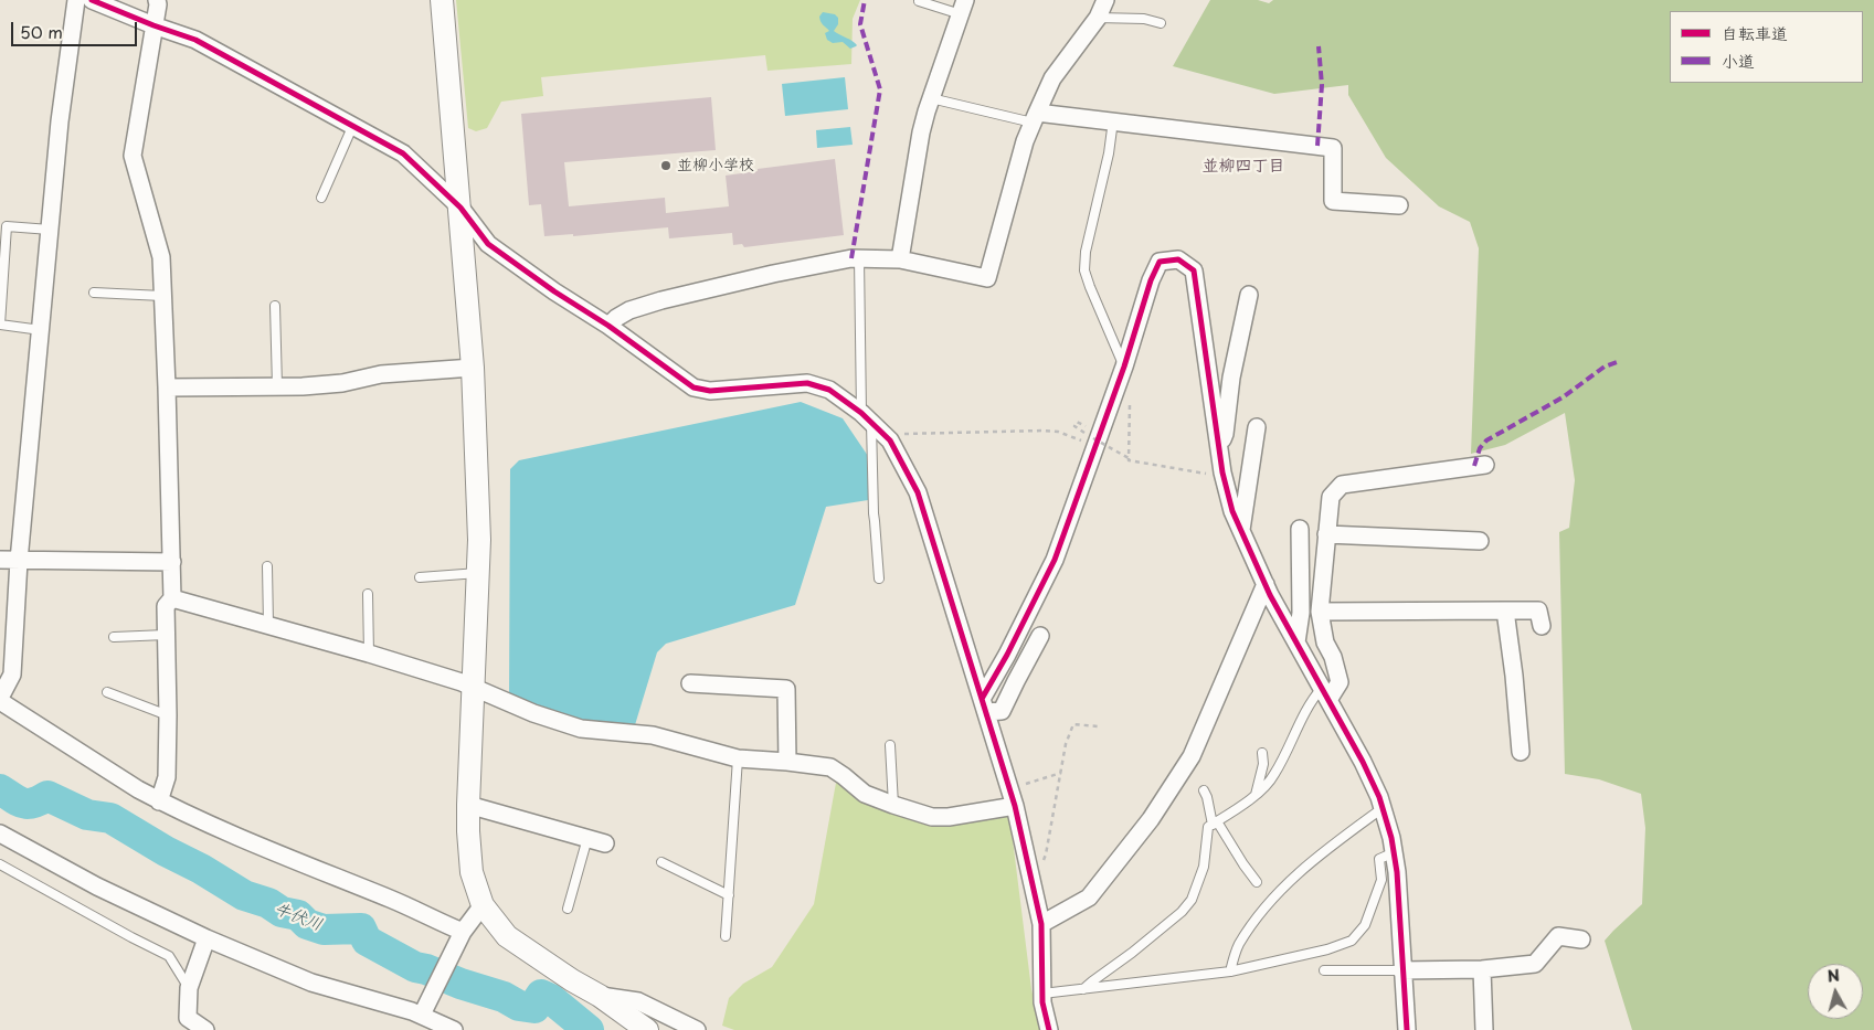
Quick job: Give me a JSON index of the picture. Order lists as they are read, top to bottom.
{
  "districts": ["並柳四丁目"],
  "water": ["牛伏川"],
  "places": ["並柳小学校"],
  "legend": ["自転車道", "小道"],
  "scale_bar": "50 m",
  "north": "top"
}
